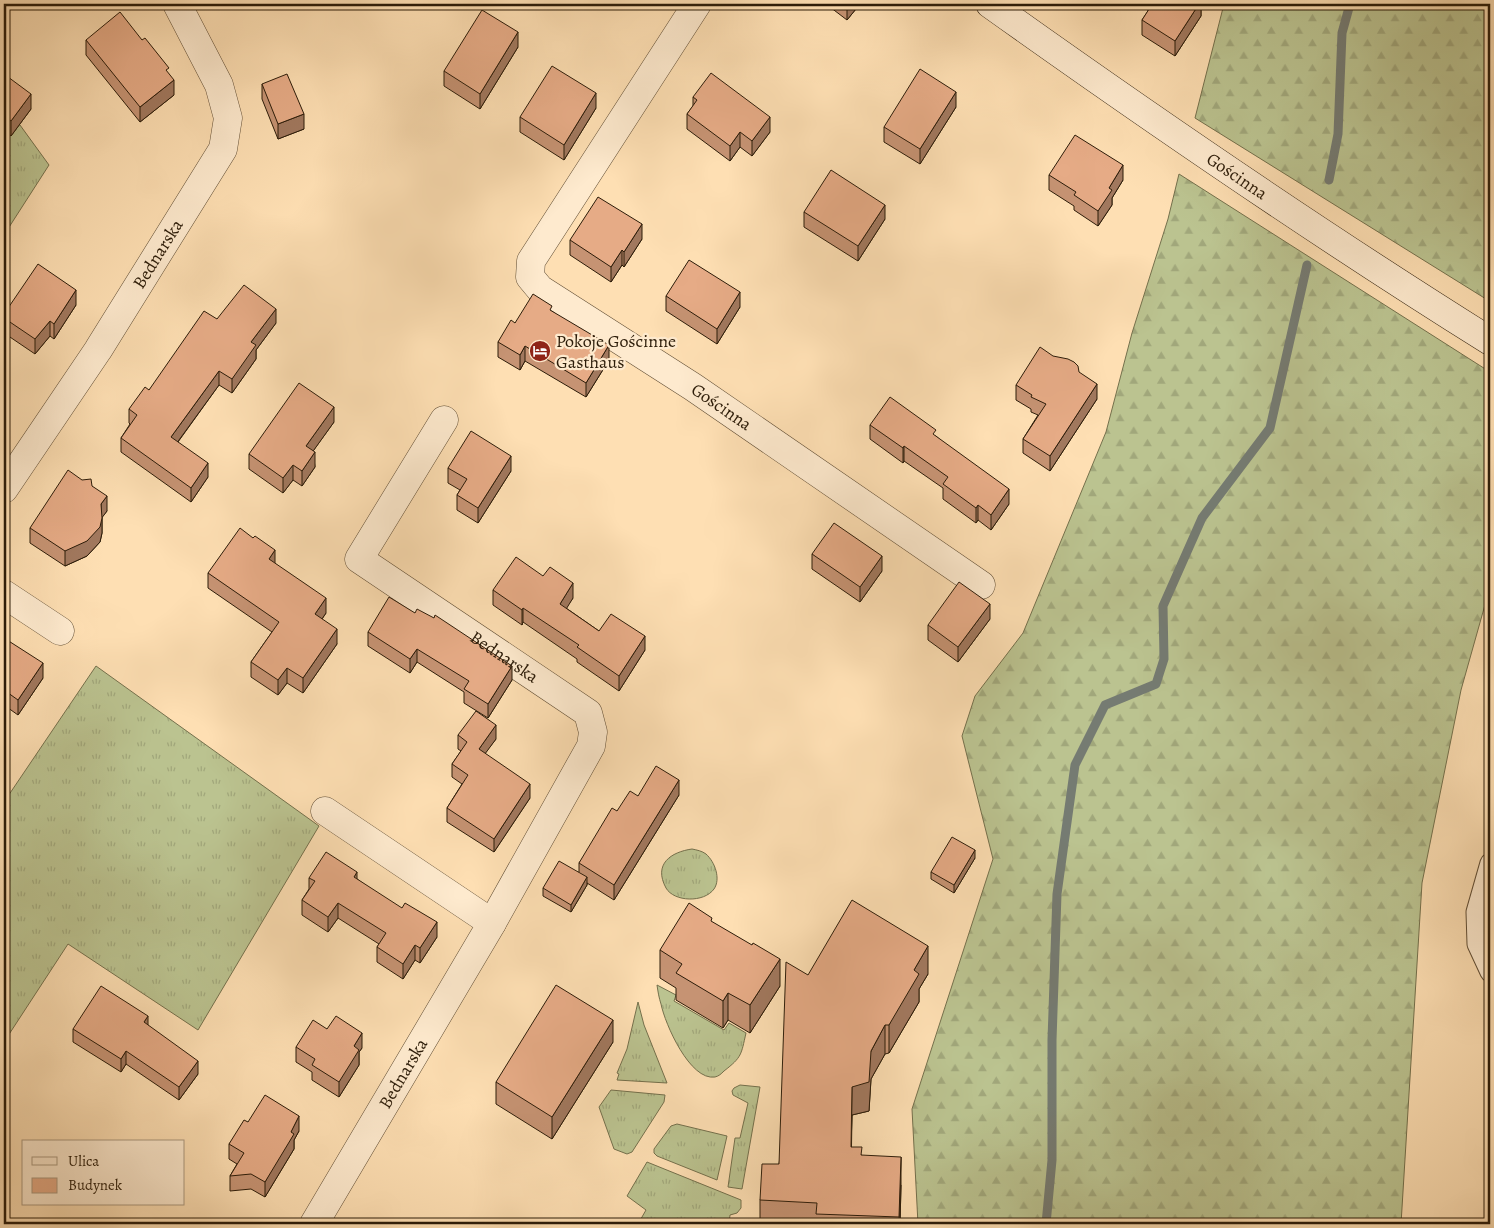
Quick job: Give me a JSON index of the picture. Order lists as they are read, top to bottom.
{
  "streets": {
    "street": ["Gościnna", "Bednarska"]
  },
  "places": {
    "hotel": ["Pokoje Gościnne Gasthaus"]
  },
  "legend": ["Ulica", "Budynek"]
}
